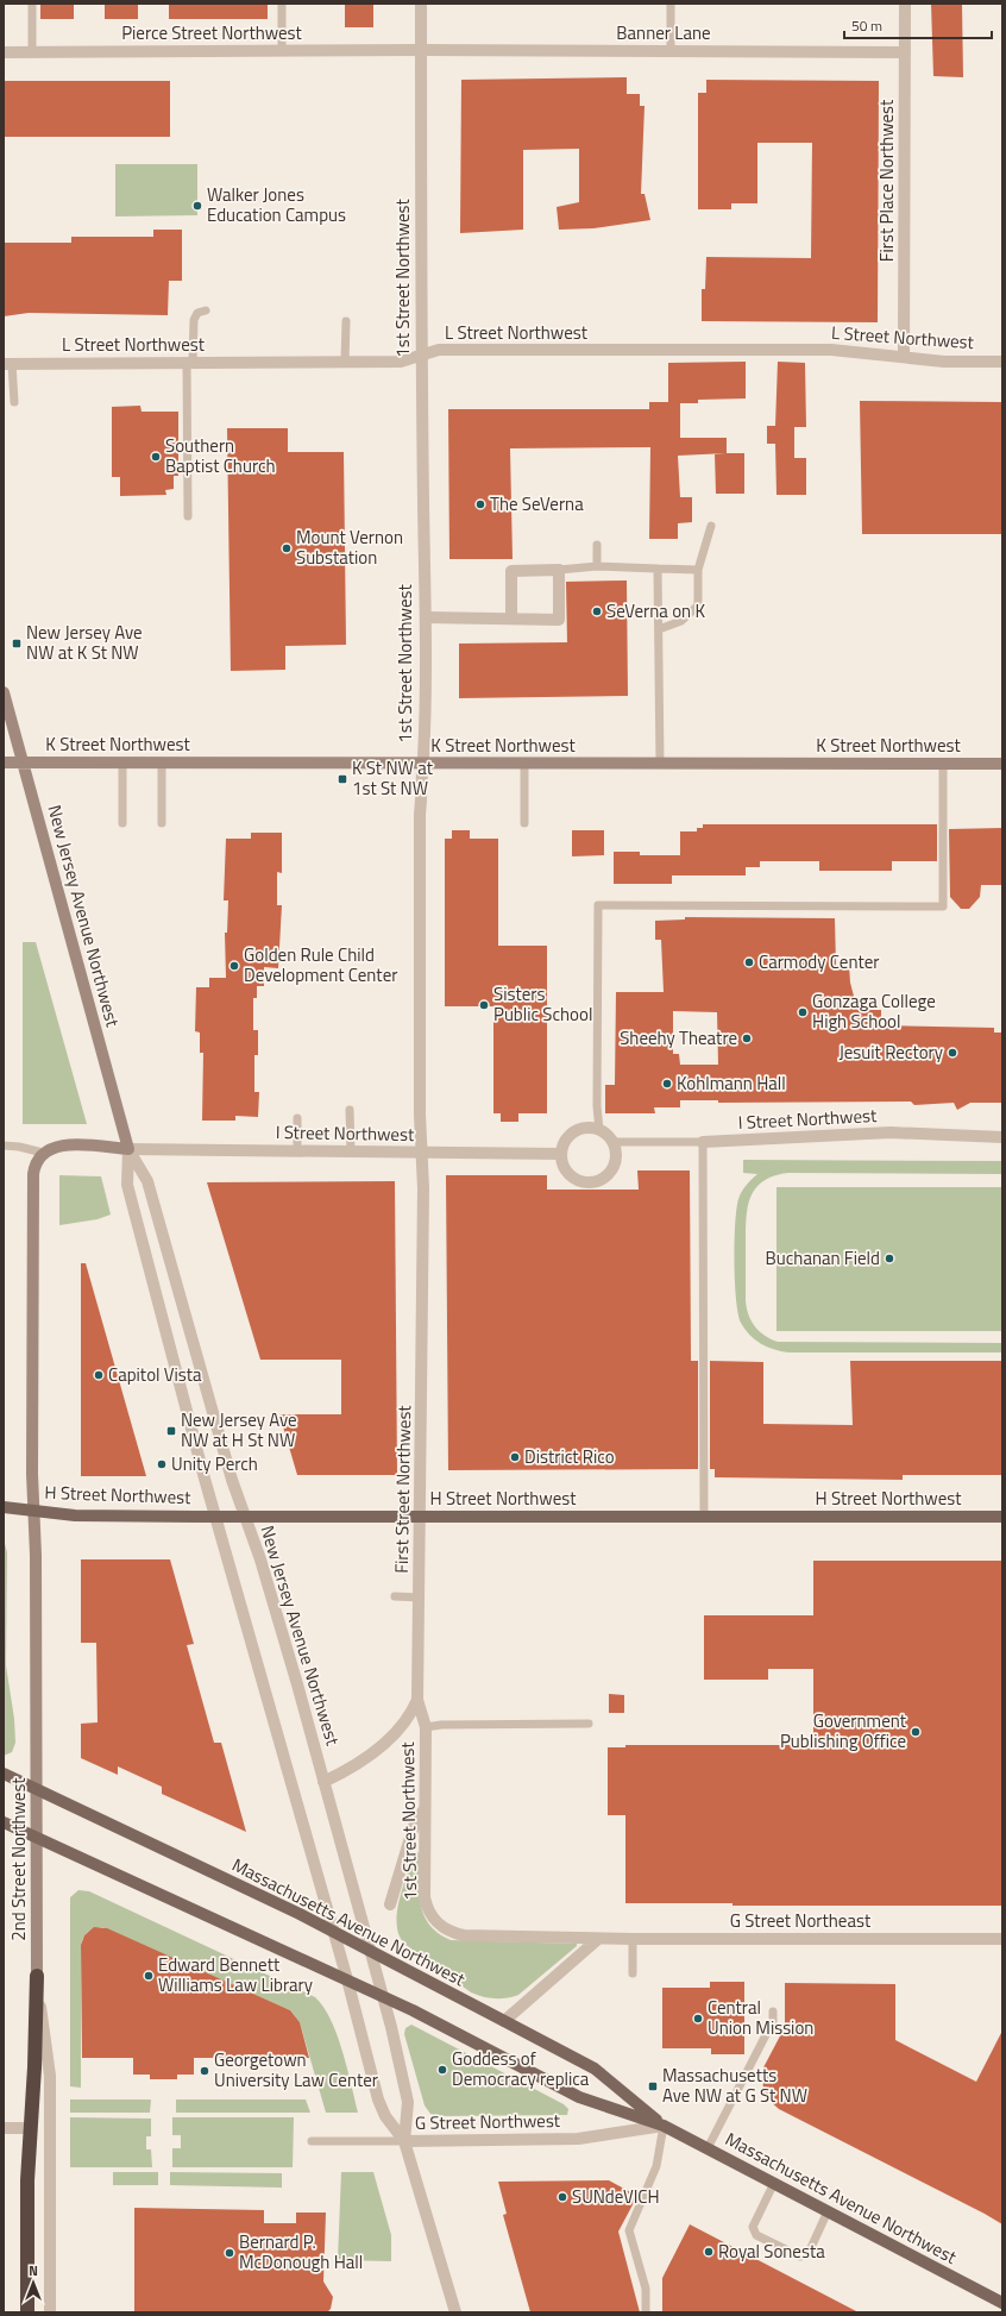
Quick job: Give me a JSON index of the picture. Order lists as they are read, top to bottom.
{
  "streets": {
    "main road": [
      "K Street Northwest",
      "New Jersey Avenue Northwest",
      "H Street Northwest",
      "2nd Street Northwest",
      "Massachusetts Avenue Northwest"
    ],
    "street": [
      "Pierce Street Northwest",
      "Banner Lane",
      "First Place Northwest",
      "1st Street Northwest",
      "L Street Northwest",
      "I Street Northwest",
      "First Street Northwest",
      "G Street Northeast",
      "G Street Northwest"
    ]
  },
  "crossings": [
    ["Pierce Street Northwest", "Banner Lane"],
    ["Pierce Street Northwest", "1st Street Northwest"],
    ["Banner Lane", "First Place Northwest"],
    ["Banner Lane", "1st Street Northwest"],
    ["First Place Northwest", "L Street Northwest"],
    ["1st Street Northwest", "L Street Northwest"],
    ["1st Street Northwest", "K Street Northwest"],
    ["1st Street Northwest", "I Street Northwest"],
    ["1st Street Northwest", "First Street Northwest"],
    ["1st Street Northwest", "G Street Northeast"],
    ["K Street Northwest", "New Jersey Avenue Northwest"],
    ["New Jersey Avenue Northwest", "I Street Northwest"],
    ["New Jersey Avenue Northwest", "First Street Northwest"],
    ["New Jersey Avenue Northwest", "H Street Northwest"],
    ["New Jersey Avenue Northwest", "Massachusetts Avenue Northwest"],
    ["New Jersey Avenue Northwest", "G Street Northwest"],
    ["I Street Northwest", "First Street Northwest"],
    ["First Street Northwest", "H Street Northwest"],
    ["H Street Northwest", "2nd Street Northwest"],
    ["2nd Street Northwest", "Massachusetts Avenue Northwest"],
    ["Massachusetts Avenue Northwest", "G Street Northwest"]
  ],
  "places": {
    "other": [
      "Walker Jones Education Campus",
      "Southern Baptist Church",
      "The SeVerna",
      "Mount Vernon Substation",
      "SeVerna on K",
      "Carmody Center",
      "Golden Rule Child Development Center",
      "Sisters Public School",
      "Gonzaga College High School",
      "Sheehy Theatre",
      "Jesuit Rectory",
      "Kohlmann Hall",
      "Buchanan Field",
      "Capitol Vista",
      "District Rico",
      "Unity Perch",
      "Government Publishing Office",
      "Edward Bennett Williams Law Library",
      "Central Union Mission",
      "Goddess of Democracy replica",
      "Georgetown University Law Center",
      "SUNdeVICH",
      "Royal Sonesta",
      "Bernard P. McDonough Hall"
    ],
    "transit": [
      "New Jersey Ave NW at K St NW",
      "K St NW at 1st St NW",
      "New Jersey Ave NW at H St NW",
      "Massachusetts Ave NW at G St NW"
    ]
  },
  "scale_bar": "50 m",
  "north": "top"
}
